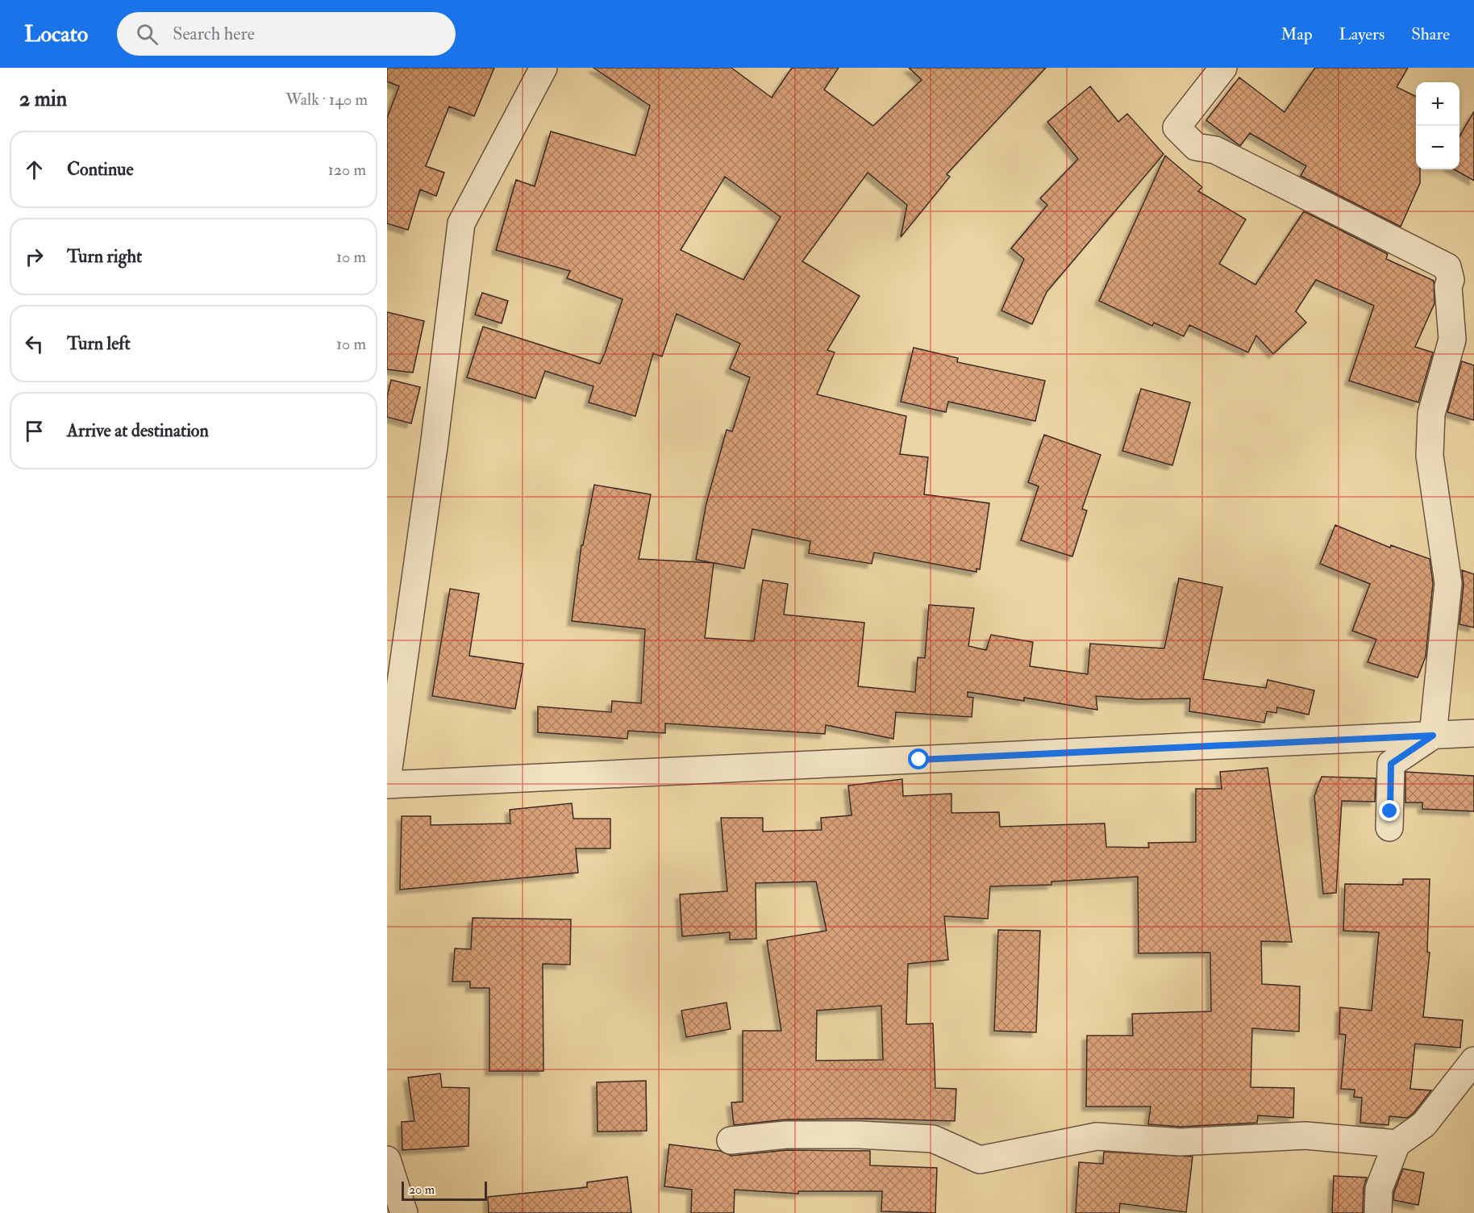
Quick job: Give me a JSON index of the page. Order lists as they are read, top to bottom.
{
  "scale_bar": "20 m",
  "page": {
    "header": "Locato",
    "search": "Search here",
    "nav": ["Map", "Layers", "Share"],
    "heading": ["2 min", "Walk · 140 m"],
    "map_buttons": ["+", "−"],
    "list": [
      ["Continue", "120 m"],
      ["Turn right", "10 m"],
      ["Turn left", "10 m"],
      "Arrive at destination"
    ],
    "scale": "20 m"
  }
}
